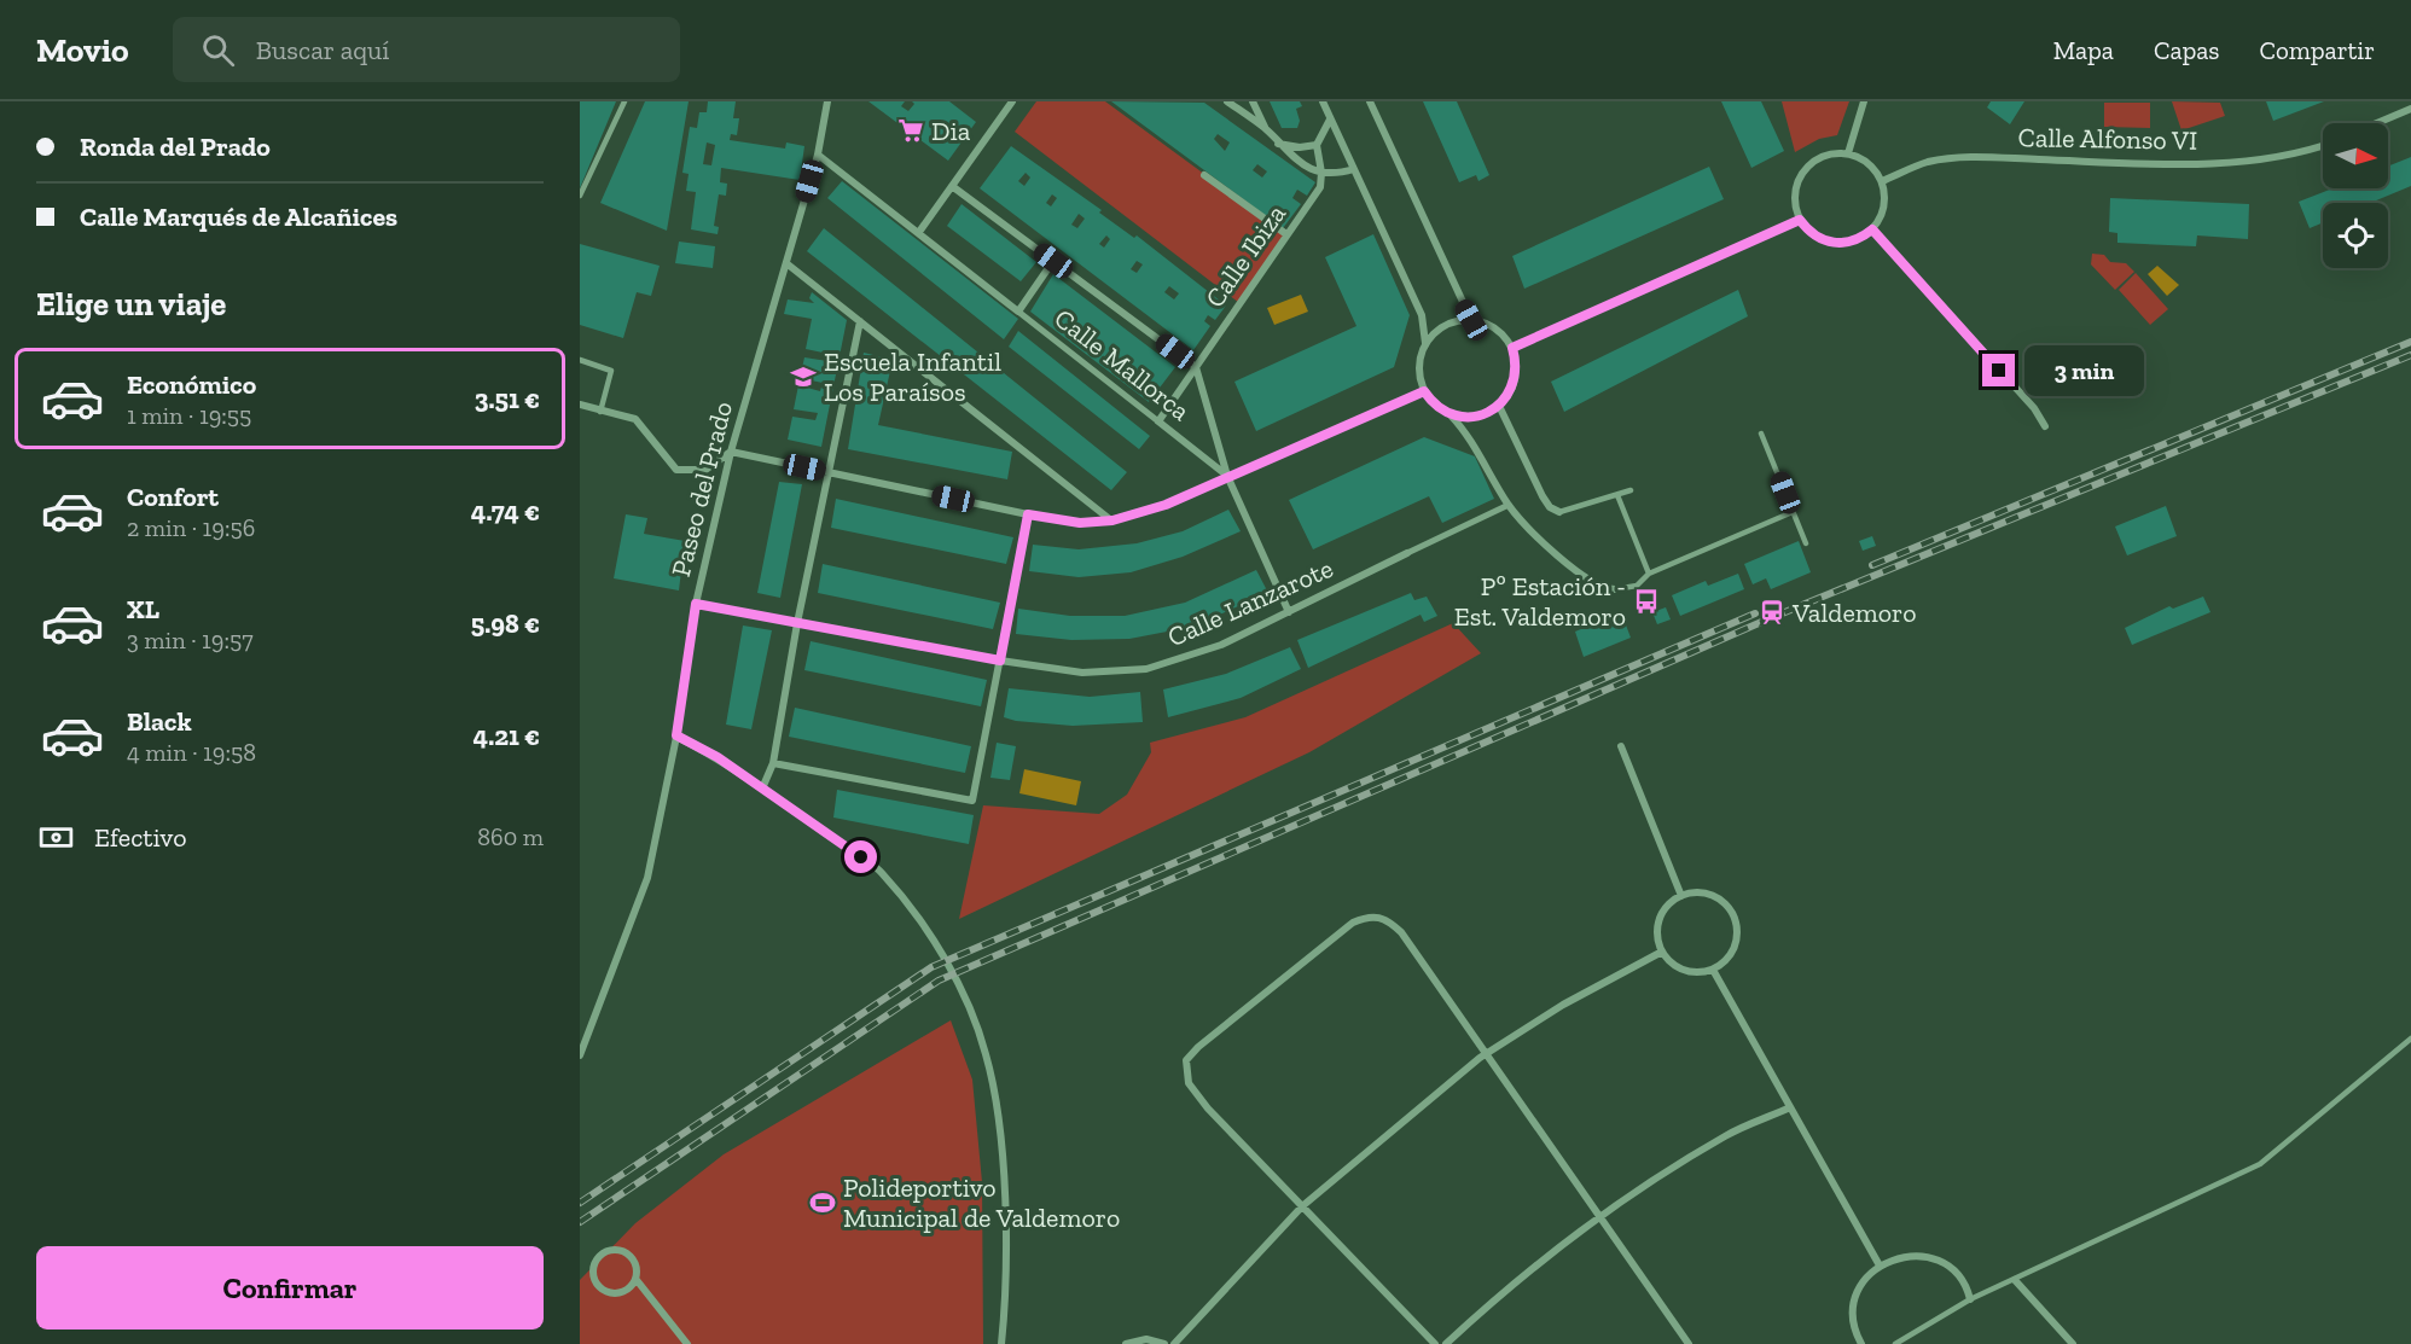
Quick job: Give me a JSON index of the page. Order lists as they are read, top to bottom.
{
  "streets": {
    "street": [
      "Calle Alfonso VI",
      "Calle Ibiza",
      "Calle Mallorca",
      "Paseo del Prado",
      "Calle Lanzarote"
    ]
  },
  "crossings": [
    ["Calle Ibiza", "Calle Mallorca"],
    ["Calle Mallorca", "Paseo del Prado"],
    ["Paseo del Prado", "Calle Lanzarote"]
  ],
  "places": {
    "supermarket": ["Dia"],
    "school or university": ["Escuela Infantil Los Paraísos"],
    "bus stop": ["Pº Estación - Est. Valdemoro"],
    "station": ["Valdemoro"],
    "sports": ["Polideportivo Municipal de Valdemoro"]
  },
  "north": "right",
  "page": {
    "header": "Movio",
    "search": "Buscar aquí",
    "nav": ["Mapa", "Capas", "Compartir"],
    "banner": ["Ronda del Prado", "Calle Marqués de Alcañices"],
    "heading": "Elige un viaje",
    "bubble": "3 min",
    "list": [
      {
        "name": "Económico",
        "note": "1 min · 19:55",
        "value": "3.51 €"
      },
      {
        "name": "Confort",
        "note": "2 min · 19:56",
        "value": "4.74 €"
      },
      {
        "name": "XL",
        "note": "3 min · 19:57",
        "value": "5.98 €"
      },
      {
        "name": "Black",
        "note": "4 min · 19:58",
        "value": "4.21 €"
      }
    ],
    "pay": ["Efectivo", "860 m"],
    "buttons": "Confirmar"
  }
}
